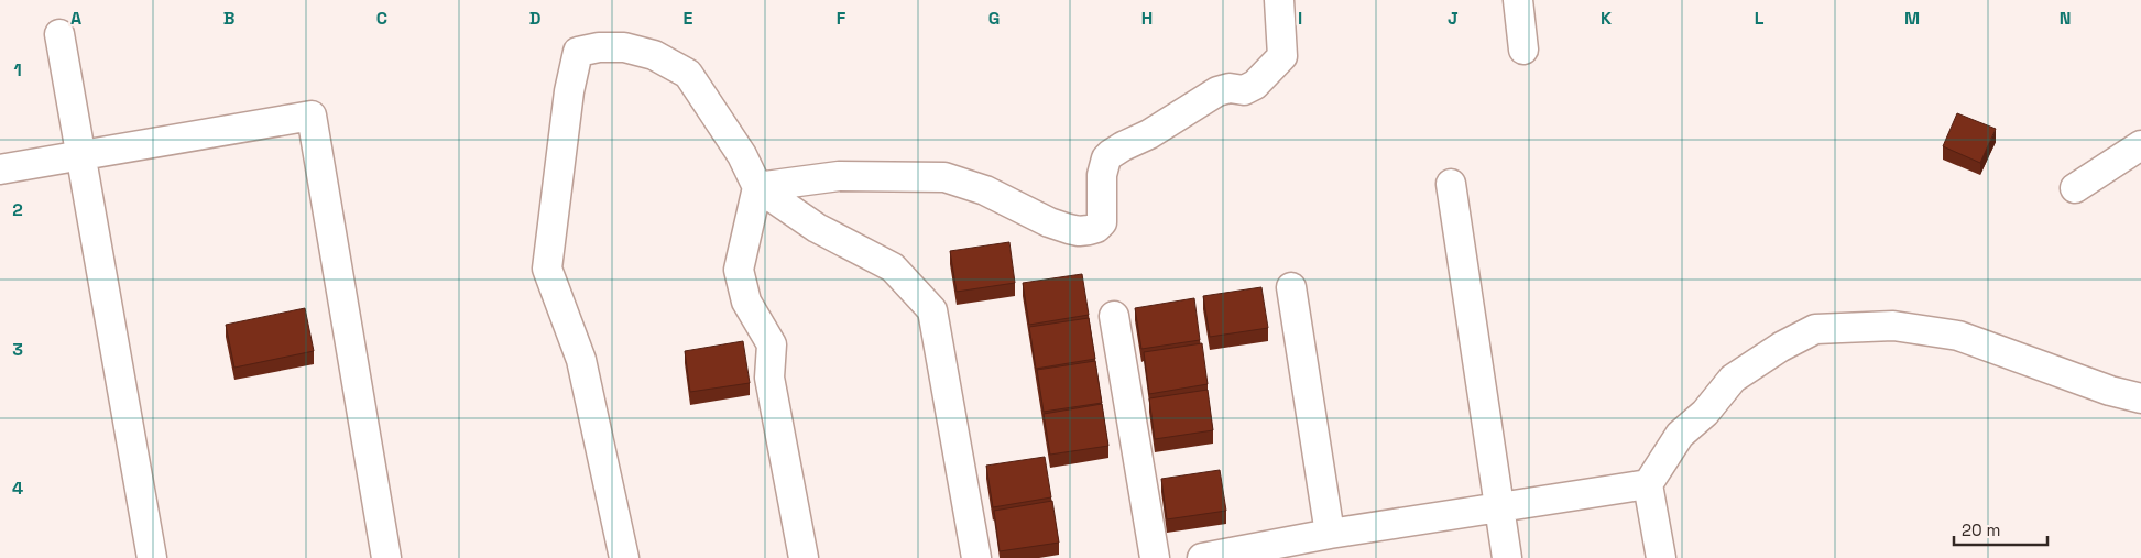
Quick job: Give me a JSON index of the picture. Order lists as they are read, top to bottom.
{
  "scale_bar": "20 m",
  "grid": {
    "columns": [
      "A",
      "B",
      "C",
      "D",
      "E",
      "F",
      "G",
      "H",
      "I",
      "J",
      "K",
      "L",
      "M",
      "N"
    ],
    "rows": [
      "1",
      "2",
      "3",
      "4"
    ]
  }
}
